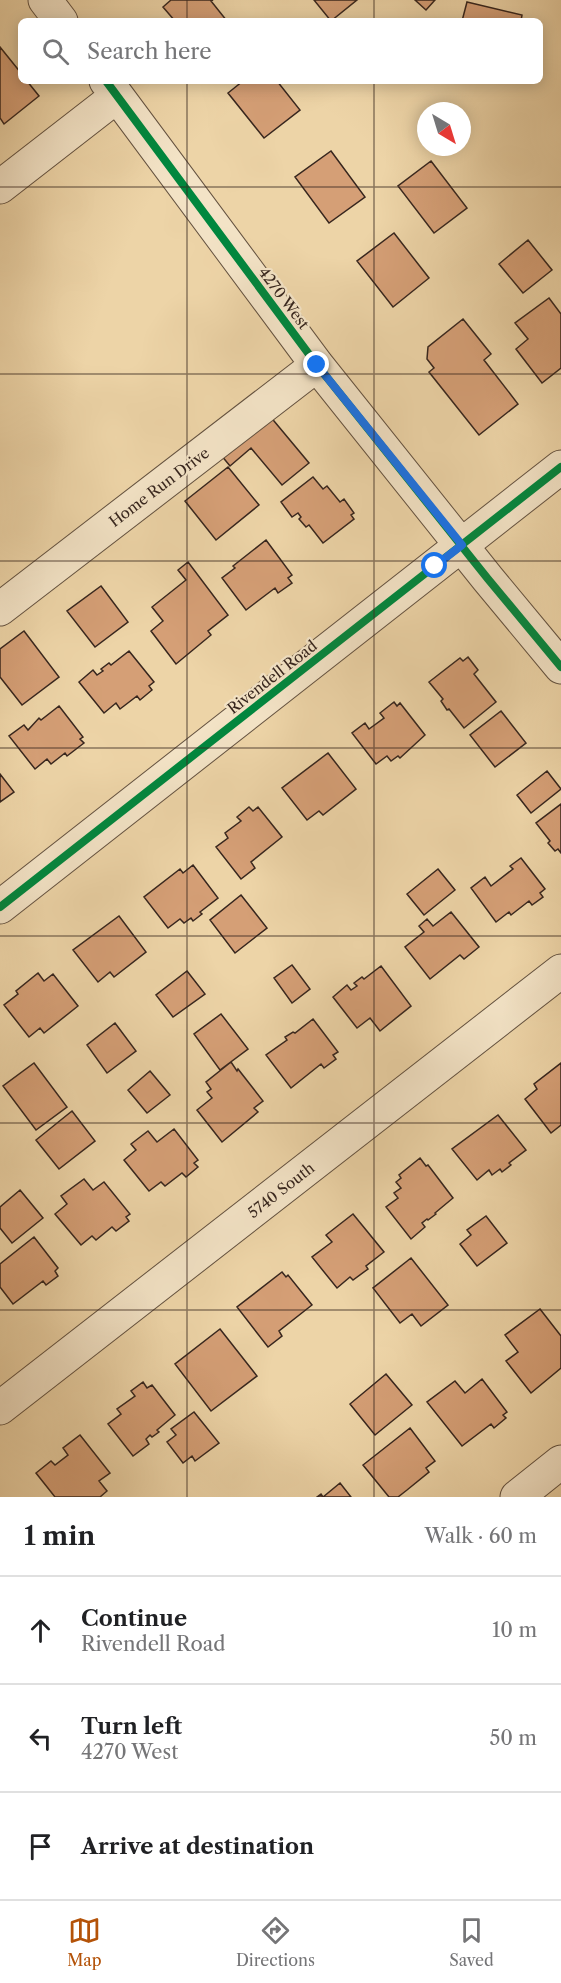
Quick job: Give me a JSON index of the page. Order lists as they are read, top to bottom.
{
  "streets": {
    "street": [
      "4270 West",
      "Home Run Drive",
      "Rivendell Road",
      "5740 South"
    ]
  },
  "crossings": [
    ["4270 West", "Home Run Drive"],
    ["4270 West", "Rivendell Road"]
  ],
  "north": "bottom right",
  "page": {
    "search": "Search here",
    "heading": ["1 min", "Walk · 60 m"],
    "list": [
      ["Continue", "Rivendell Road", "10 m"],
      ["Turn left", "4270 West", "50 m"],
      "Arrive at destination"
    ],
    "nav": ["Map", "Directions", "Saved"]
  }
}
